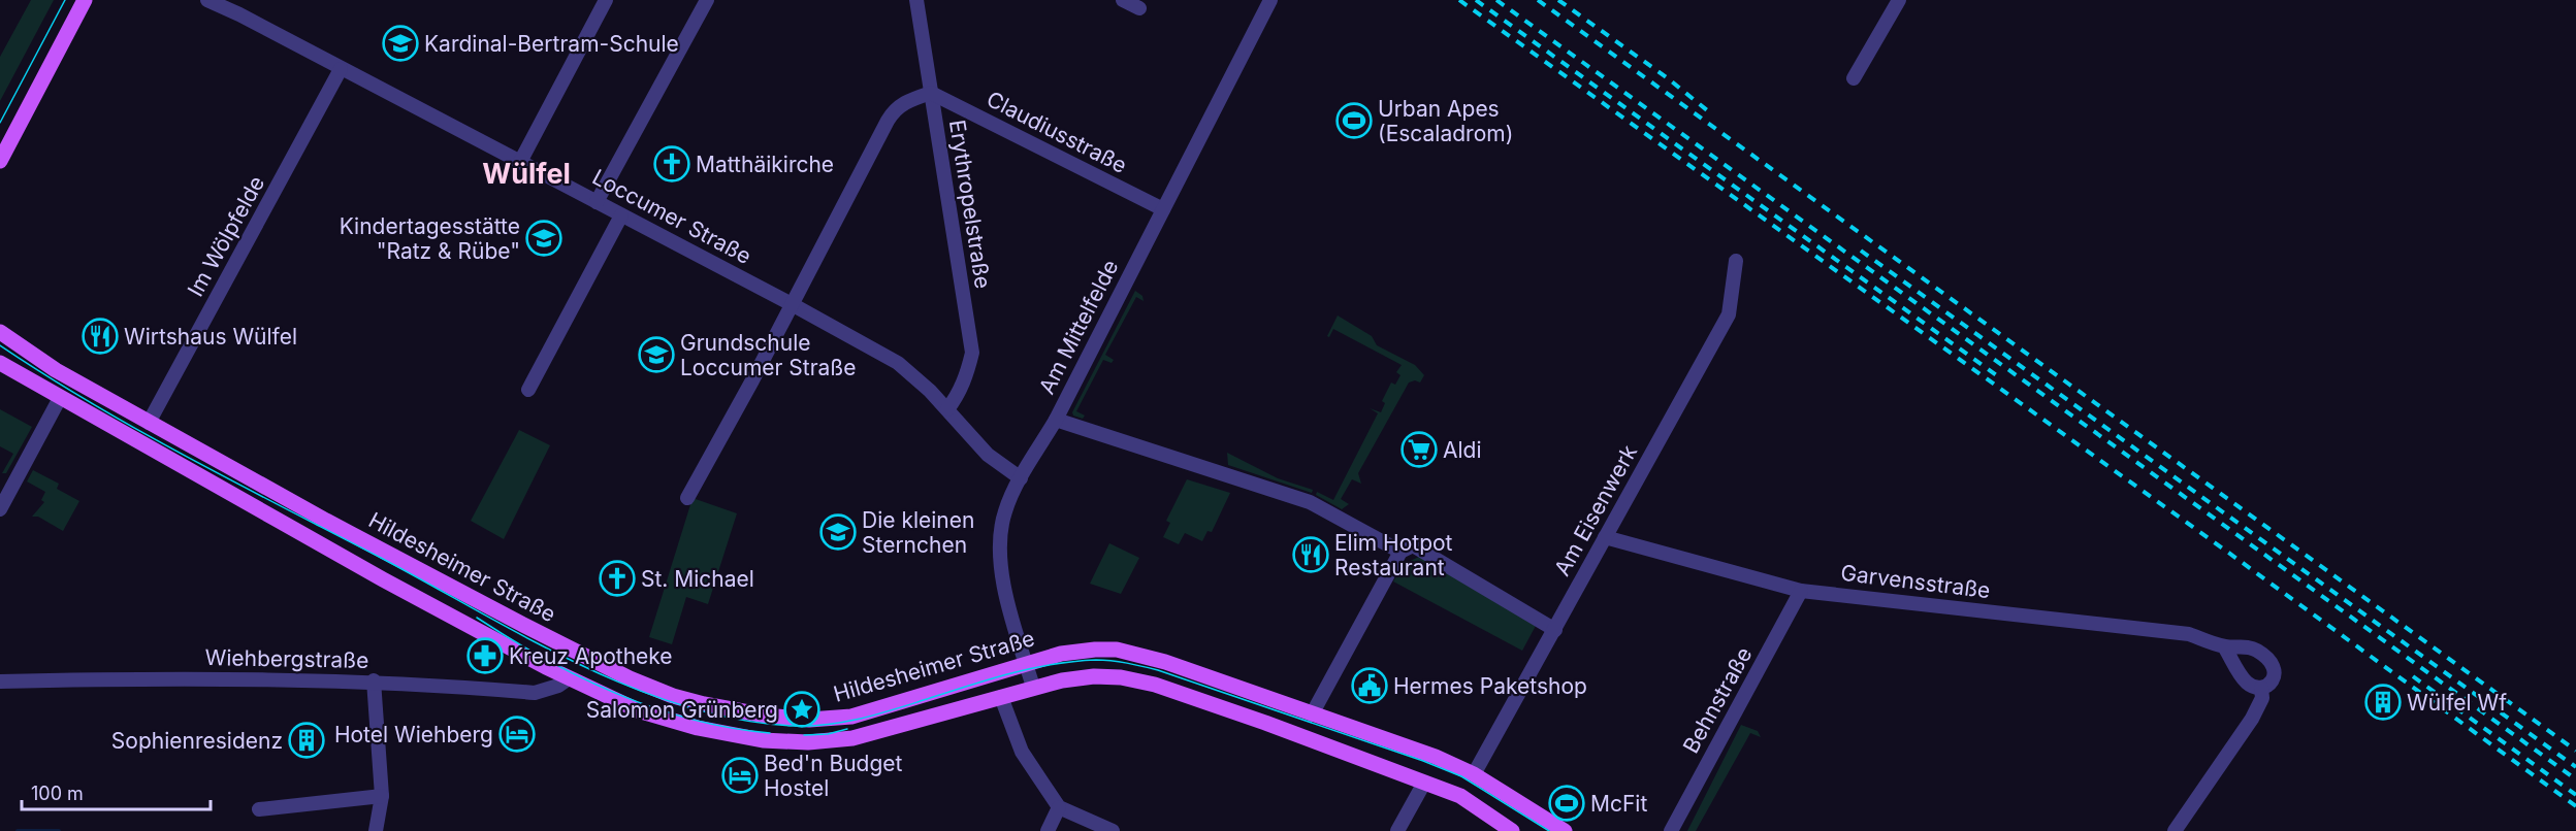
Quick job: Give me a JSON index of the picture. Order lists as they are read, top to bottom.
{
  "streets": {
    "main road": ["Hildesheimer Straße"],
    "street": [
      "Claudiusstraße",
      "Erythropelstraße",
      "Loccumer Straße",
      "Im Wölpfelde",
      "Am Mittelfelde",
      "Am Eisenwerk",
      "Garvensstraße",
      "Wiehbergstraße",
      "Behnstraße"
    ]
  },
  "crossings": [
    ["Claudiusstraße", "Erythropelstraße"],
    ["Claudiusstraße", "Am Mittelfelde"],
    ["Erythropelstraße", "Loccumer Straße"],
    ["Loccumer Straße", "Im Wölpfelde"],
    ["Loccumer Straße", "Am Mittelfelde"],
    ["Im Wölpfelde", "Hildesheimer Straße"],
    ["Am Mittelfelde", "Hildesheimer Straße"],
    ["Am Eisenwerk", "Hildesheimer Straße"],
    ["Am Eisenwerk", "Garvensstraße"],
    ["Garvensstraße", "Behnstraße"]
  ],
  "districts": ["Wülfel"],
  "places": {
    "school or university": [
      "Kardinal-Bertram-Schule",
      "Kindertagesstätte \"Ratz & Rübe\"",
      "Grundschule Loccumer Straße",
      "Die kleinen Sternchen"
    ],
    "sports": ["Urban Apes (Escaladrom)", "McFit"],
    "church": ["Matthäikirche", "St. Michael"],
    "restaurant": ["Wirtshaus Wülfel", "Elim Hotpot Restaurant"],
    "supermarket": ["Aldi"],
    "pharmacy": ["Kreuz Apotheke"],
    "public building": ["Hermes Paketshop"],
    "building": ["Wülfel Wf", "Sophienresidenz"],
    "place": ["Salomon Grünberg"],
    "hotel": ["Hotel Wiehberg", "Bed'n Budget Hostel"]
  },
  "scale_bar": "100 m"
}
